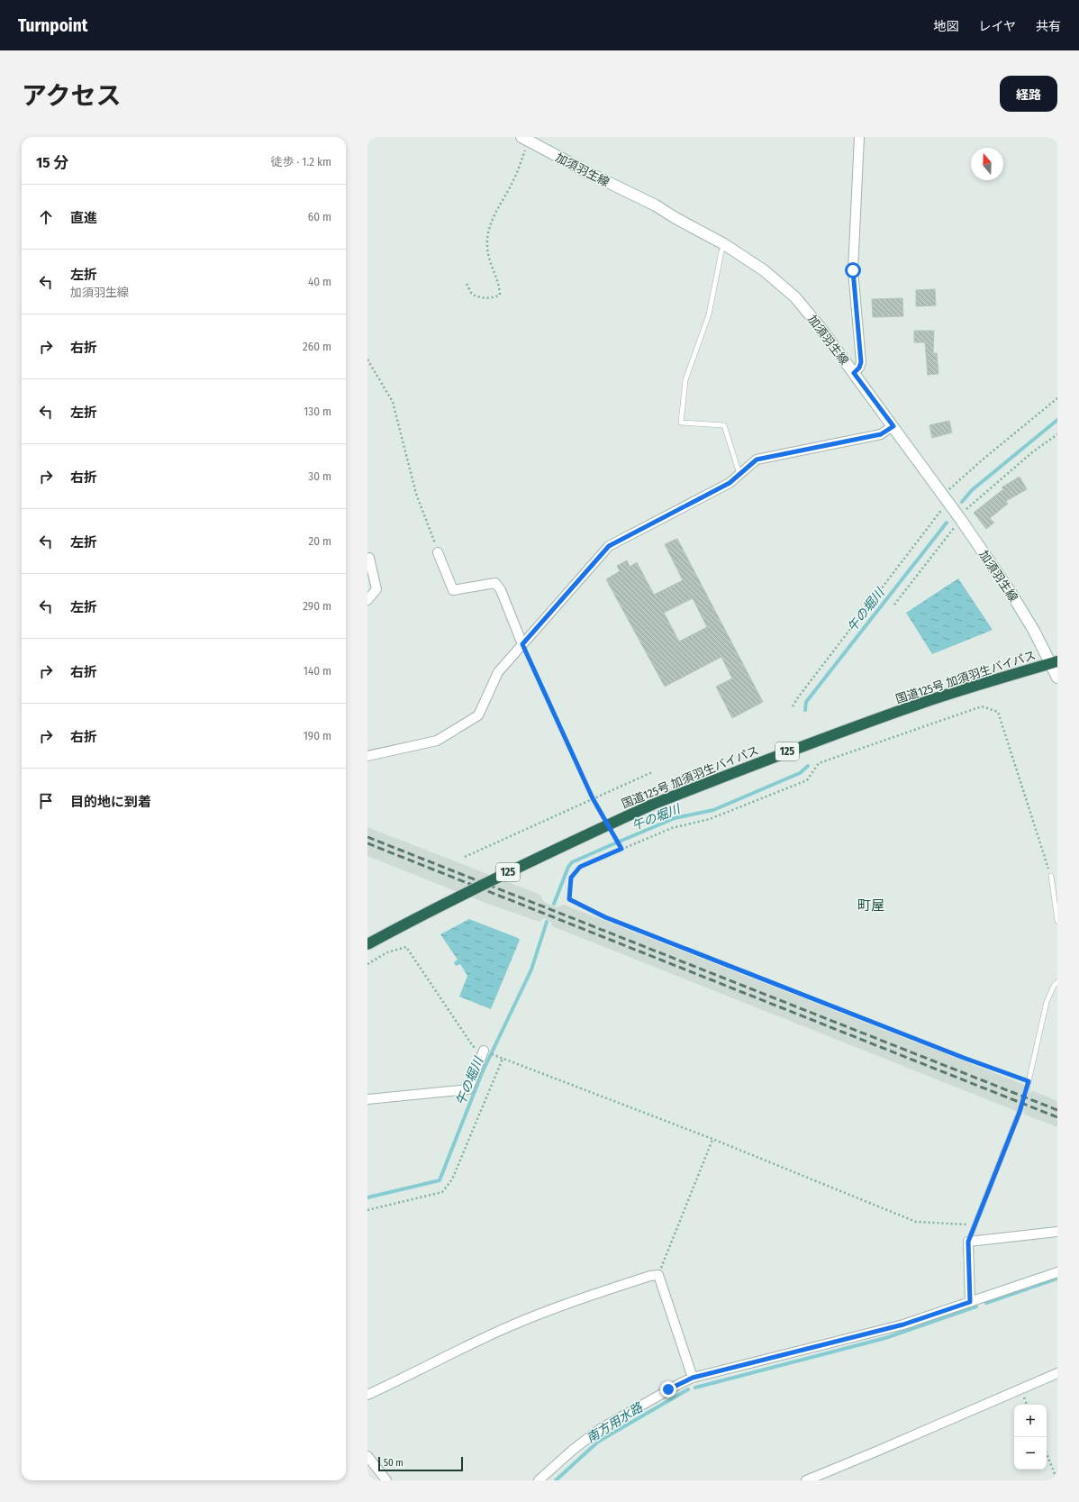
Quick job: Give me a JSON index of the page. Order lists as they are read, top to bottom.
{
  "streets": {
    "highway": ["国道125号 加須羽生バイパス", "125"],
    "main road": ["加須羽生線"]
  },
  "crossings": [
    ["加須羽生線", "国道125号 加須羽生バイパス"]
  ],
  "districts": ["町屋"],
  "water": ["午の堀川", "南方用水路"],
  "scale_bar": "50 m",
  "north": "top",
  "page": {
    "header": "Turnpoint",
    "nav": ["地図", "レイヤ", "共有"],
    "title": "アクセス",
    "buttons": "経路",
    "heading": ["15 分", "徒歩 · 1.2 km"],
    "list": [
      ["直進", "60 m"],
      ["左折", "加須羽生線", "40 m"],
      ["右折", "260 m"],
      ["左折", "130 m"],
      ["右折", "30 m"],
      ["左折", "20 m"],
      ["左折", "290 m"],
      ["右折", "140 m"],
      ["右折", "190 m"],
      "目的地に到着"
    ],
    "map_buttons": ["+", "−"],
    "scale": "50 m"
  }
}
